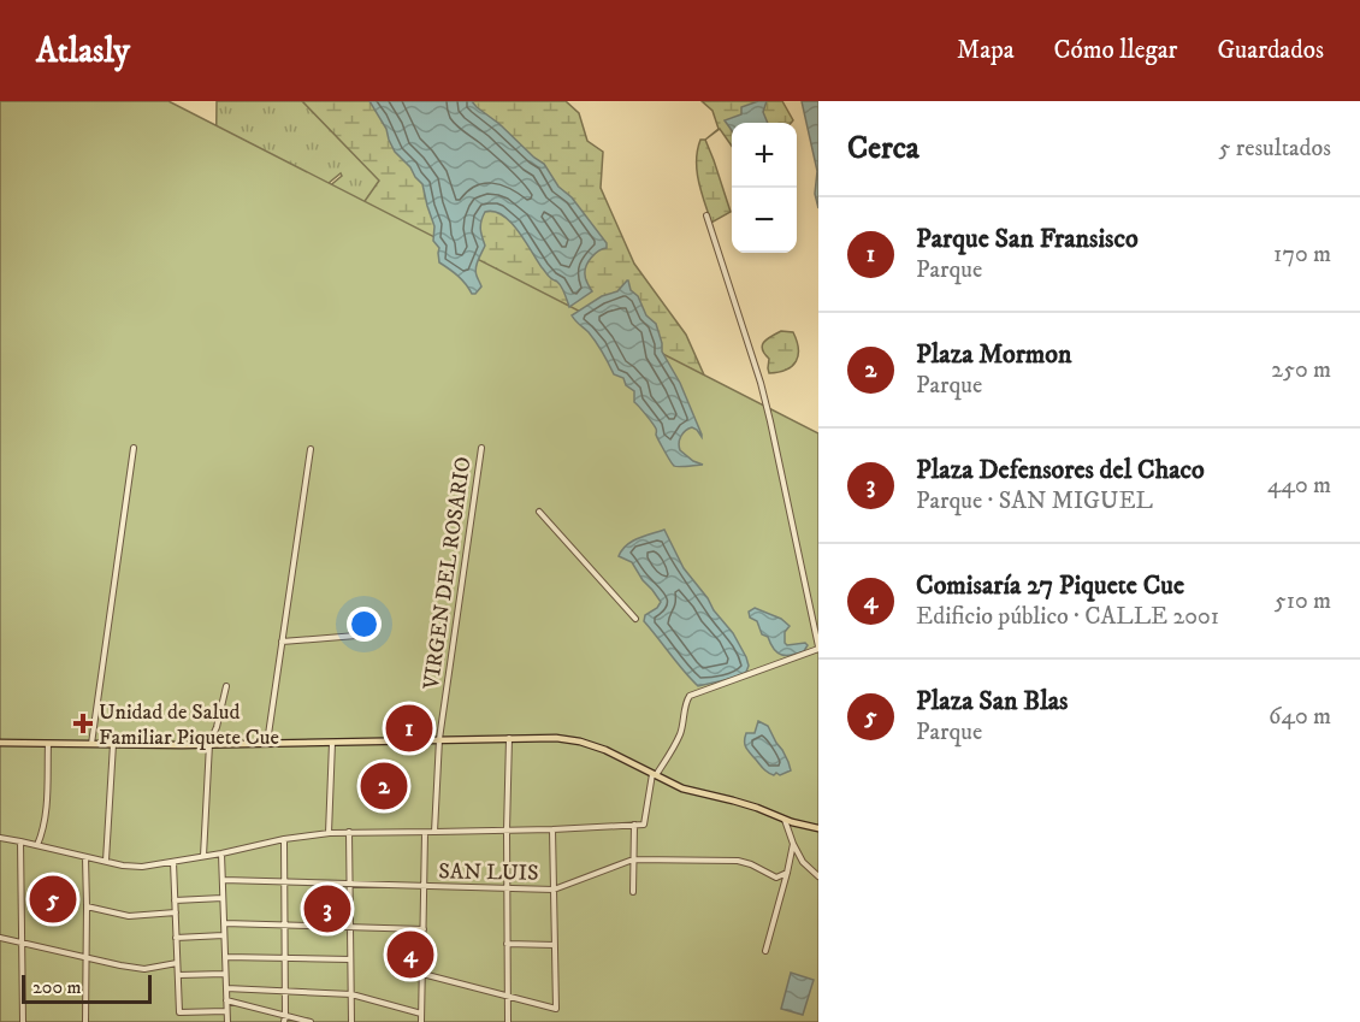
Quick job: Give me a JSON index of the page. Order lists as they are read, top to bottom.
{
  "streets": {
    "street": ["VIRGEN DEL ROSARIO", "SAN LUIS"]
  },
  "places": {
    "health": ["Unidad de Salud Familiar Piquete Cue"]
  },
  "scale_bar": "200 m",
  "page": {
    "header": "Atlasly",
    "nav": ["Mapa", "Cómo llegar", "Guardados"],
    "heading": ["Cerca", "5 resultados"],
    "map_buttons": ["+", "−"],
    "list": [
      {
        "mark": "1",
        "name": "Parque San Fransisco",
        "note": "Parque",
        "value": "170 m"
      },
      {
        "mark": "2",
        "name": "Plaza Mormon",
        "note": "Parque",
        "value": "250 m"
      },
      {
        "mark": "3",
        "name": "Plaza Defensores del Chaco",
        "note": "Parque · SAN MIGUEL",
        "value": "440 m"
      },
      {
        "mark": "4",
        "name": "Comisaría 27 Piquete Cue",
        "note": "Edificio público · CALLE 2001",
        "value": "510 m"
      },
      {
        "mark": "5",
        "name": "Plaza San Blas",
        "note": "Parque",
        "value": "640 m"
      }
    ],
    "pins": [
      "1",
      "2",
      "5",
      "3",
      "4"
    ],
    "scale": "200 m"
  }
}
